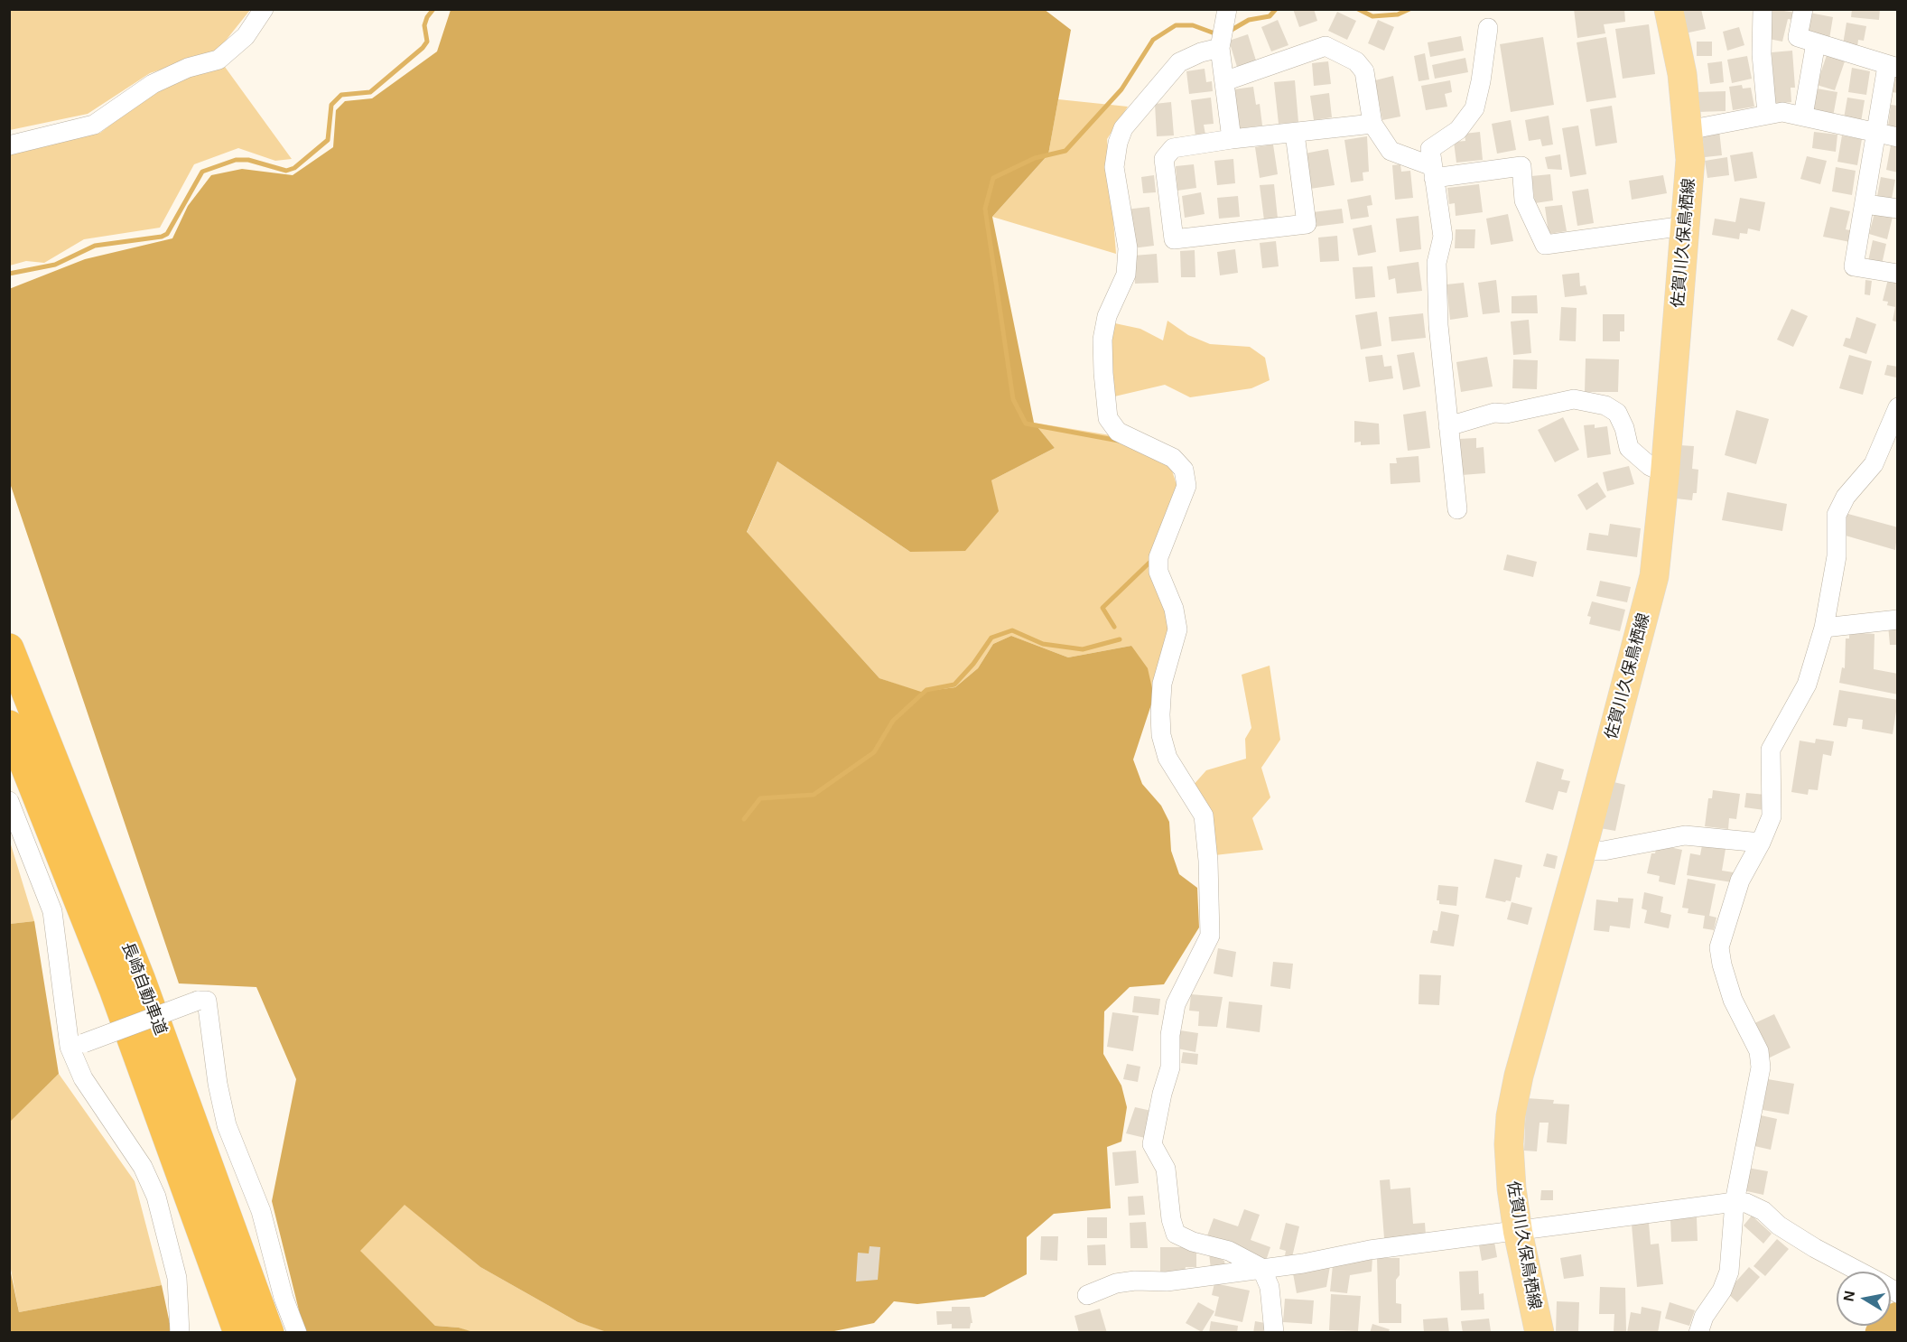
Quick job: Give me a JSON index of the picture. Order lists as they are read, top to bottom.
{
  "streets": {
    "highway": ["長崎自動車道"],
    "main road": ["佐賀川久保鳥栖線"]
  },
  "north": "left"
}
